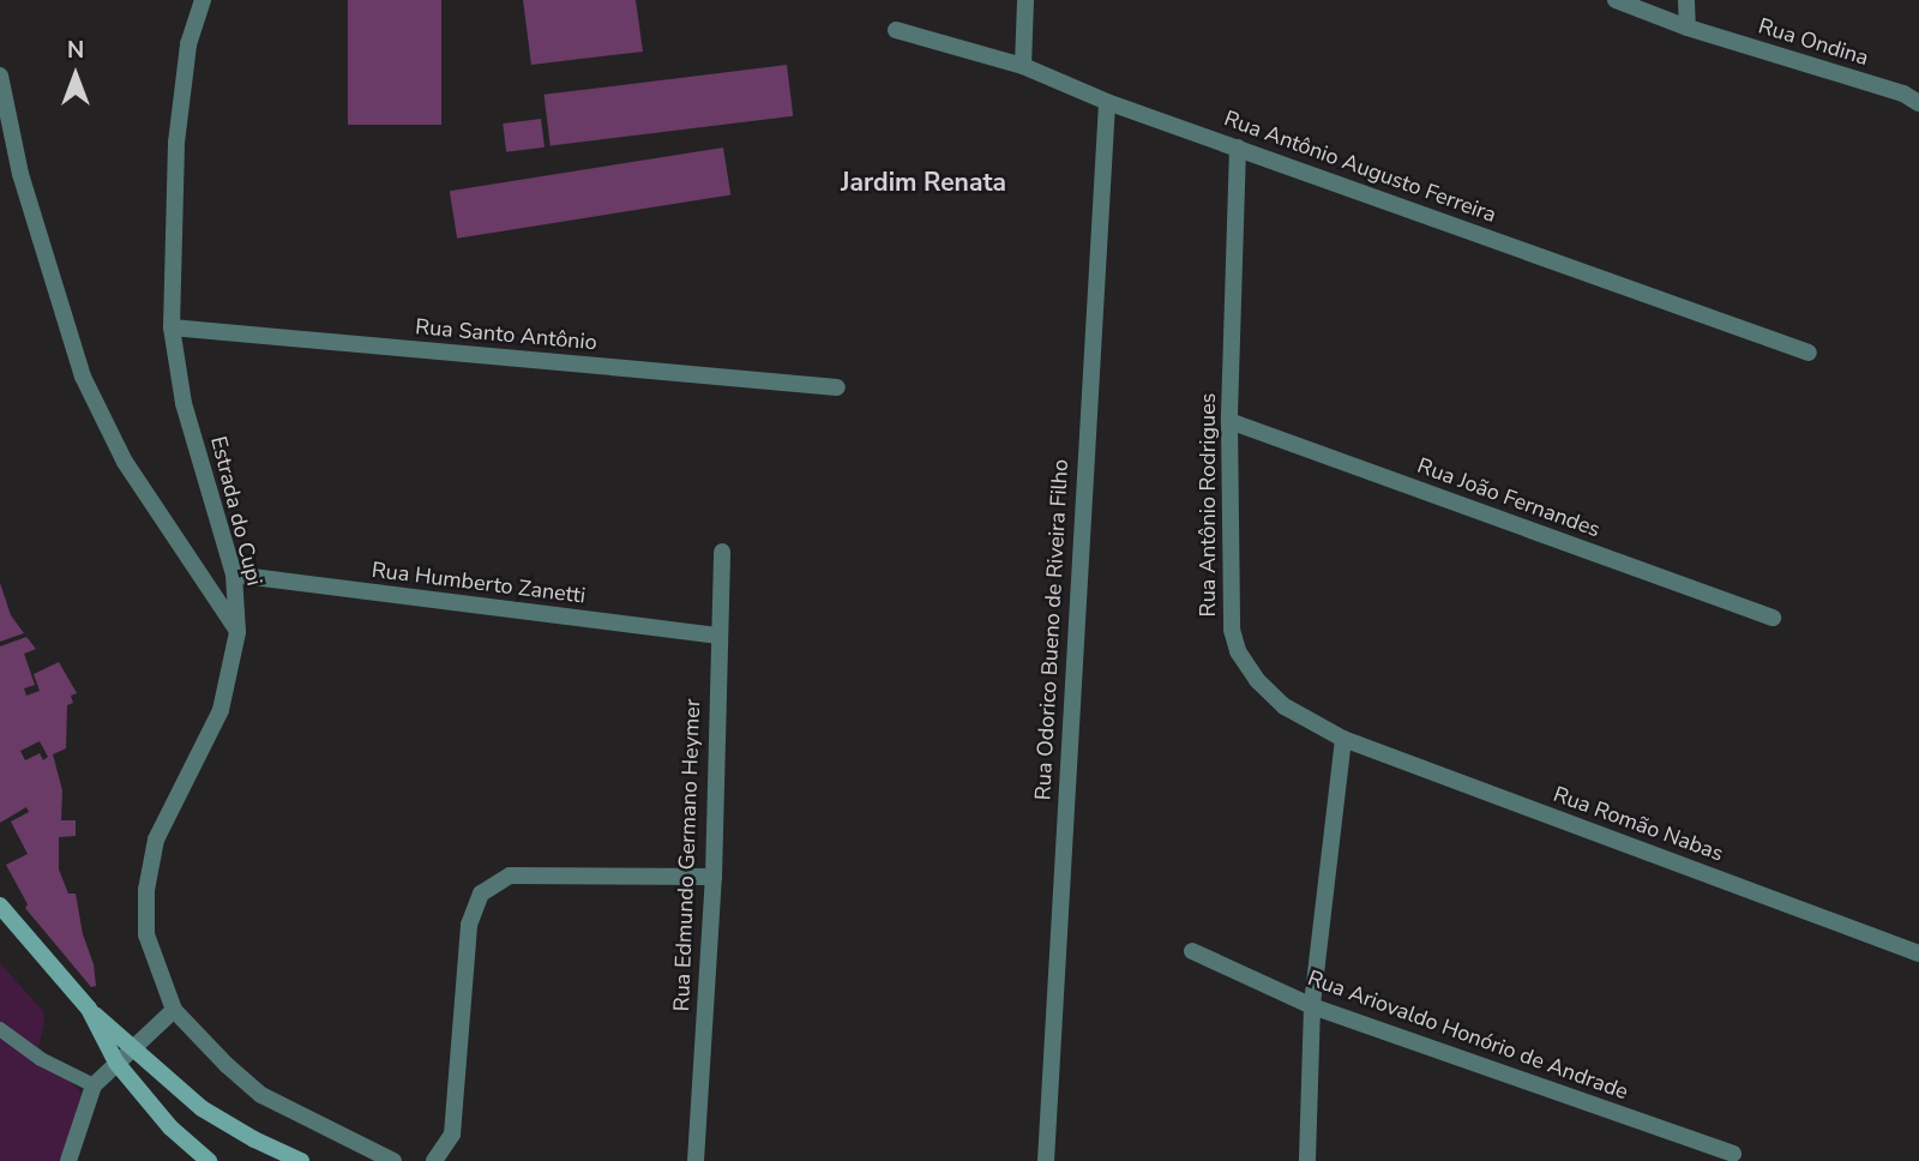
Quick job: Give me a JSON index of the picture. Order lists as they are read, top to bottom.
{
  "streets": {
    "street": [
      "Rua Ondina",
      "Rua Antônio Augusto Ferreira",
      "Rua Santo Antônio",
      "Rua João Fernandes",
      "Rua Antônio Rodrigues",
      "Estrada do Cupi",
      "Rua Humberto Zanetti",
      "Rua Odorico Bueno de Riveira Filho",
      "Rua Romão Nabas",
      "Rua Edmundo Germano Heymer",
      "Rua Ariovaldo Honório de Andrade"
    ]
  },
  "crossings": [
    ["Rua Antônio Augusto Ferreira", "Rua Antônio Rodrigues"],
    ["Rua Antônio Augusto Ferreira", "Rua Odorico Bueno de Riveira Filho"],
    ["Rua Santo Antônio", "Estrada do Cupi"],
    ["Rua João Fernandes", "Rua Antônio Rodrigues"],
    ["Rua Antônio Rodrigues", "Rua Romão Nabas"],
    ["Estrada do Cupi", "Rua Humberto Zanetti"],
    ["Rua Humberto Zanetti", "Rua Edmundo Germano Heymer"]
  ],
  "districts": ["Jardim Renata"],
  "north": "top"
}
